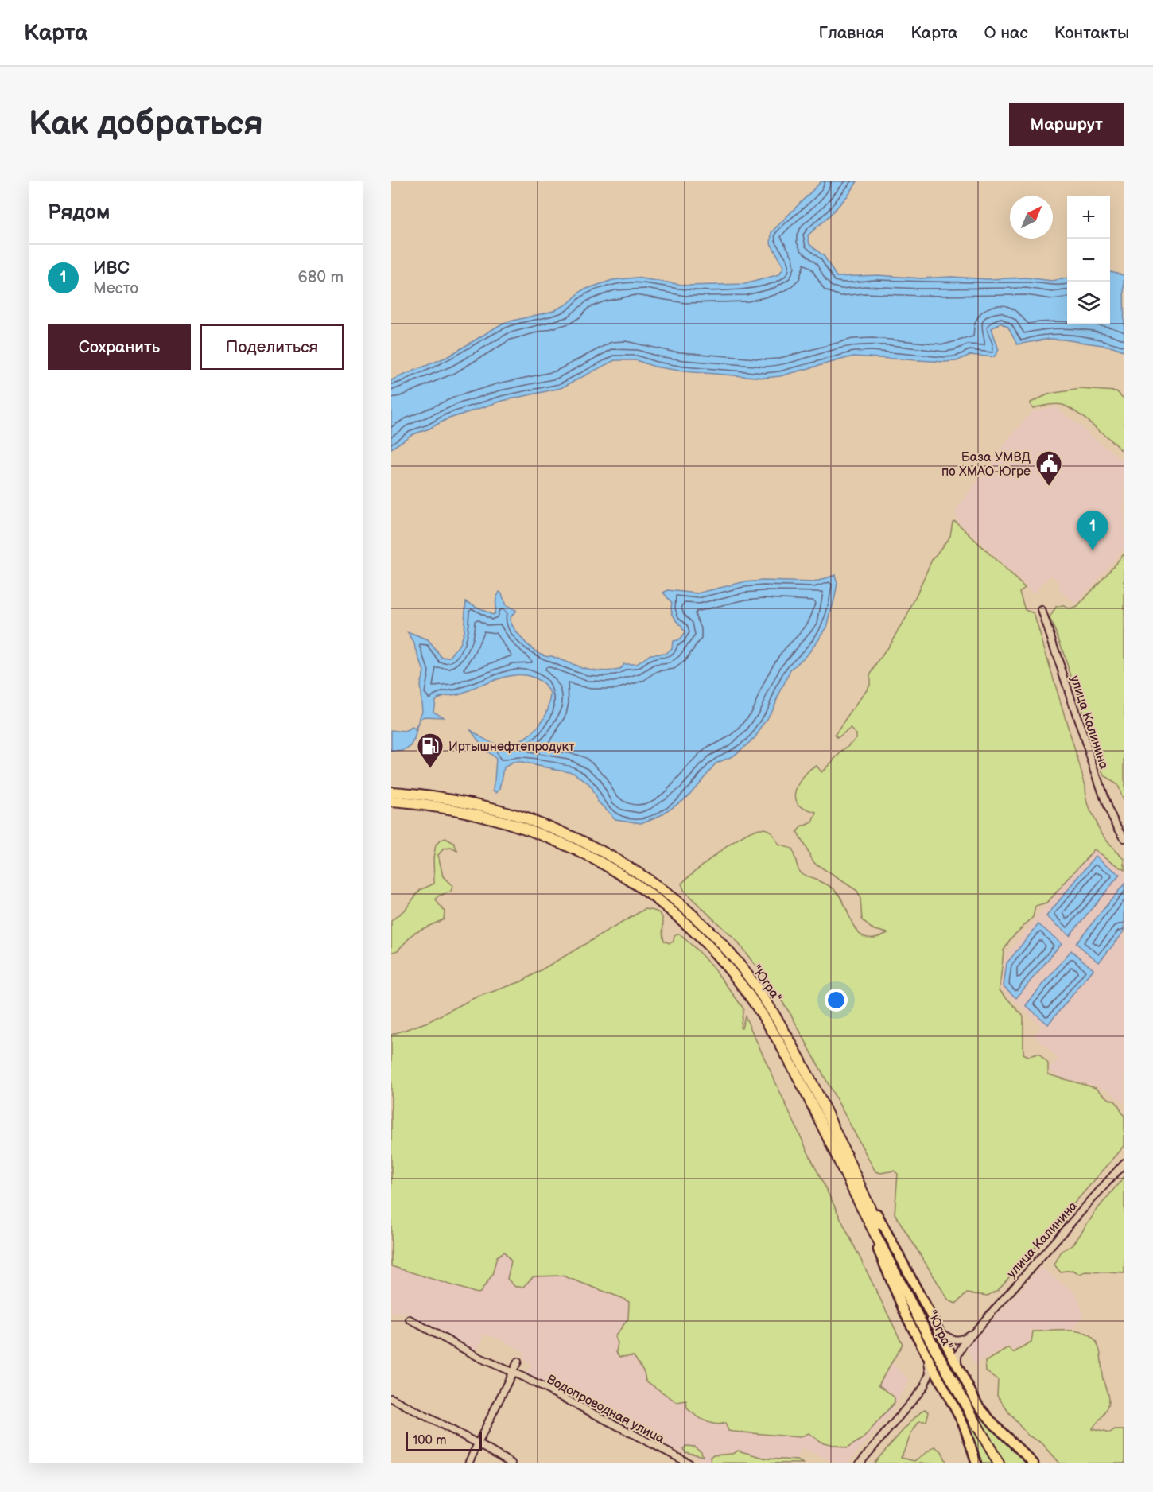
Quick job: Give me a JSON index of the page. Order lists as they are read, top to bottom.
{
  "streets": {
    "highway": ["\"Югра\""],
    "street": ["улица Калинина", "Водопроводная улица"]
  },
  "places": {
    "public building": ["База УМВД по ХМАО-Югре"],
    "fuel station": ["Иртышнефтепродукт"]
  },
  "scale_bar": "100 m",
  "north": "top right",
  "page": {
    "header": "Карта",
    "nav": [
      "Главная",
      "Карта",
      "О нас",
      "Контакты"
    ],
    "buttons": [
      "Маршрут",
      ["Сохранить", "Поделиться"]
    ],
    "title": "Как добраться",
    "heading": "Рядом",
    "map_buttons": ["+", "−"],
    "list": [
      {
        "mark": "1",
        "name": "ИВС",
        "note": "Место",
        "value": "680 m"
      }
    ],
    "pins": "1",
    "scale": "100 m"
  }
}
